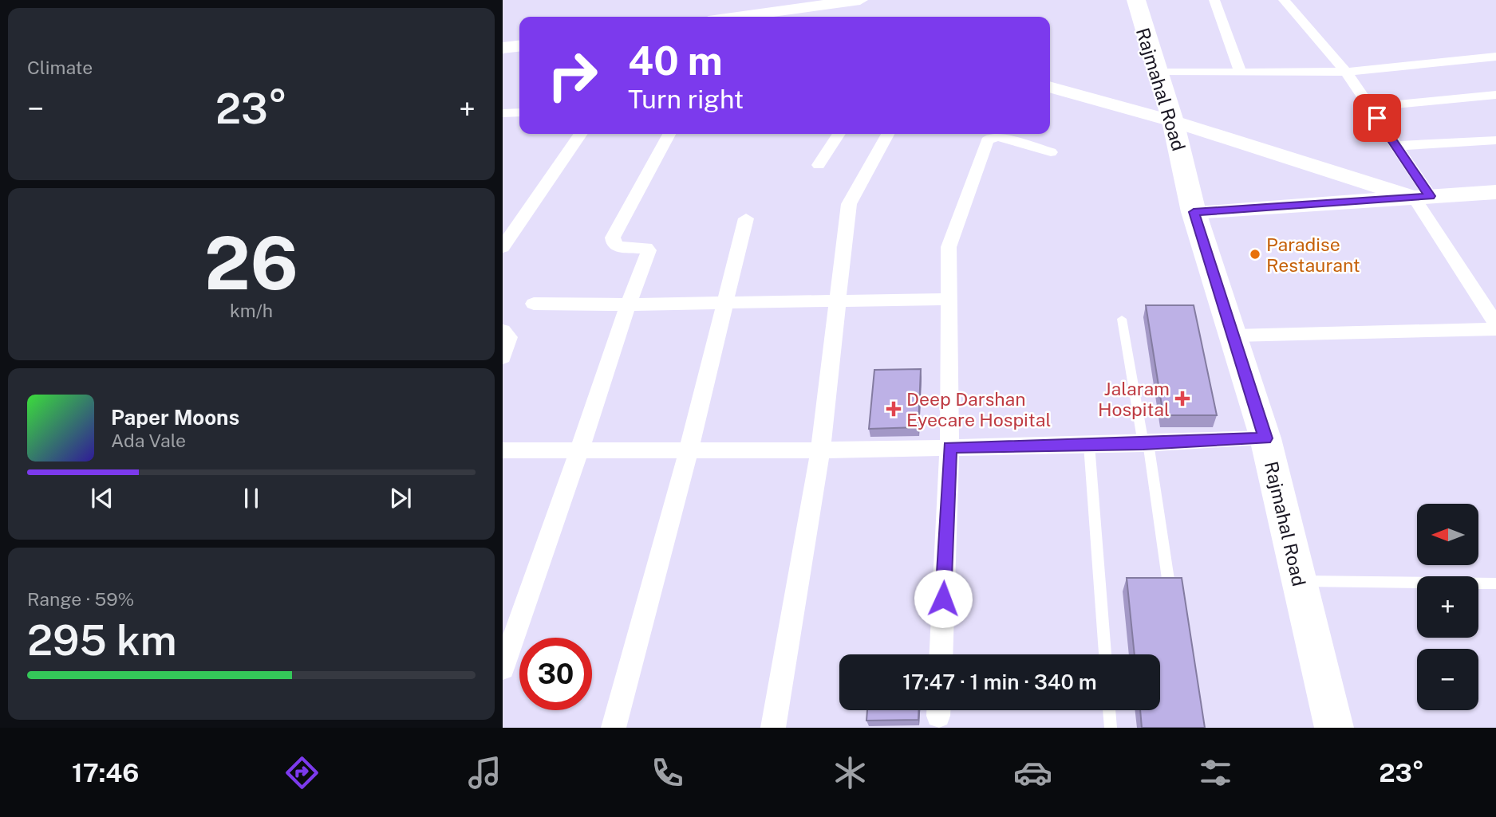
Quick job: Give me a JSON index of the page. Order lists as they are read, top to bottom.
{
  "streets": {
    "main road": ["Rajmahal Road"]
  },
  "places": {
    "other": ["Paradise Restaurant"],
    "health": ["Jalaram Hospital", "Deep Darshan Eyecare Hospital"]
  },
  "north": "left",
  "page": {
    "tile": [
      "Climate",
      ["26", "km/h"],
      ["Range · 59%", "295 km"]
    ],
    "turn": ["40 m", "Turn right"],
    "heat": ["−", "23°", "+"],
    "song": ["Paper Moons", "Ada Vale"],
    "map_buttons": ["+", "−"],
    "limit": "30",
    "trip": "17:47 · 1 min · 340 m",
    "tabs": ["17:46", "23°"]
  }
}
